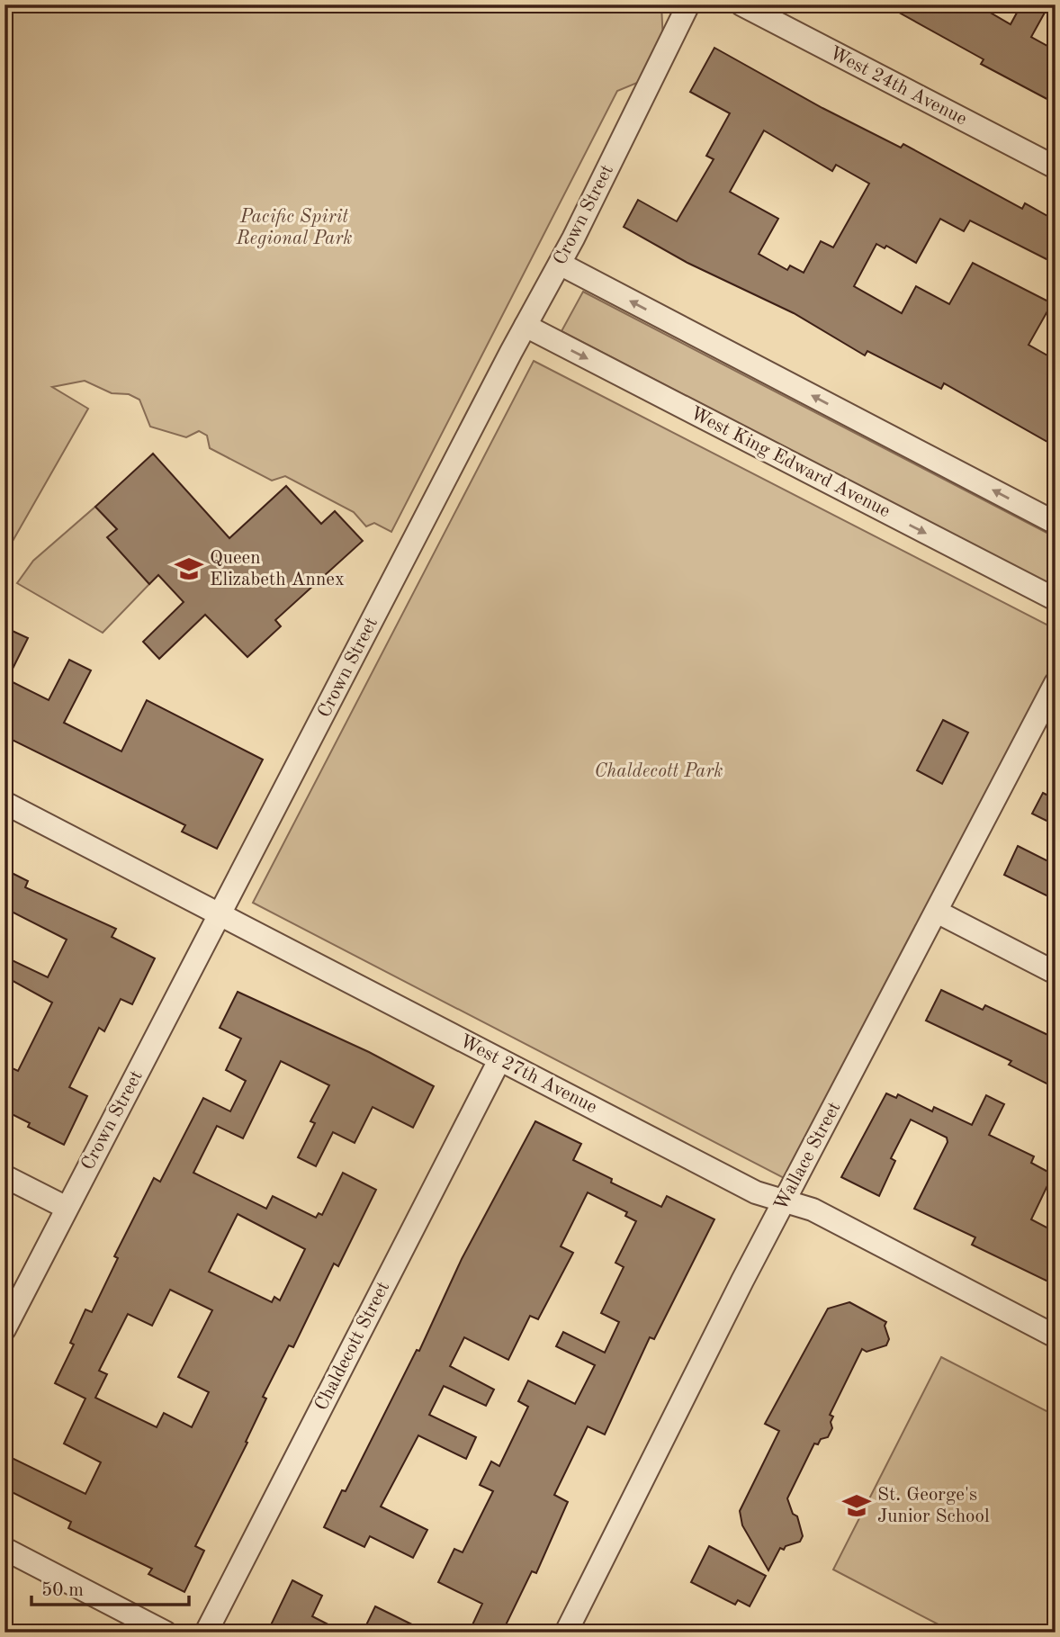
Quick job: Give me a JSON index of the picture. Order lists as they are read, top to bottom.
{
  "streets": {
    "street": [
      "West 24th Avenue",
      "Crown Street",
      "West King Edward Avenue",
      "West 27th Avenue",
      "Wallace Street",
      "Chaldecott Street"
    ]
  },
  "crossings": [
    ["Crown Street", "West King Edward Avenue"],
    ["Crown Street", "West 27th Avenue"],
    ["West 27th Avenue", "Wallace Street"],
    ["West 27th Avenue", "Chaldecott Street"]
  ],
  "parks": ["Pacific Spirit Regional Park", "Chaldecott Park"],
  "places": {
    "school or university": ["Queen Elizabeth Annex", "St. George's Junior School"]
  },
  "scale_bar": "50 m"
}
